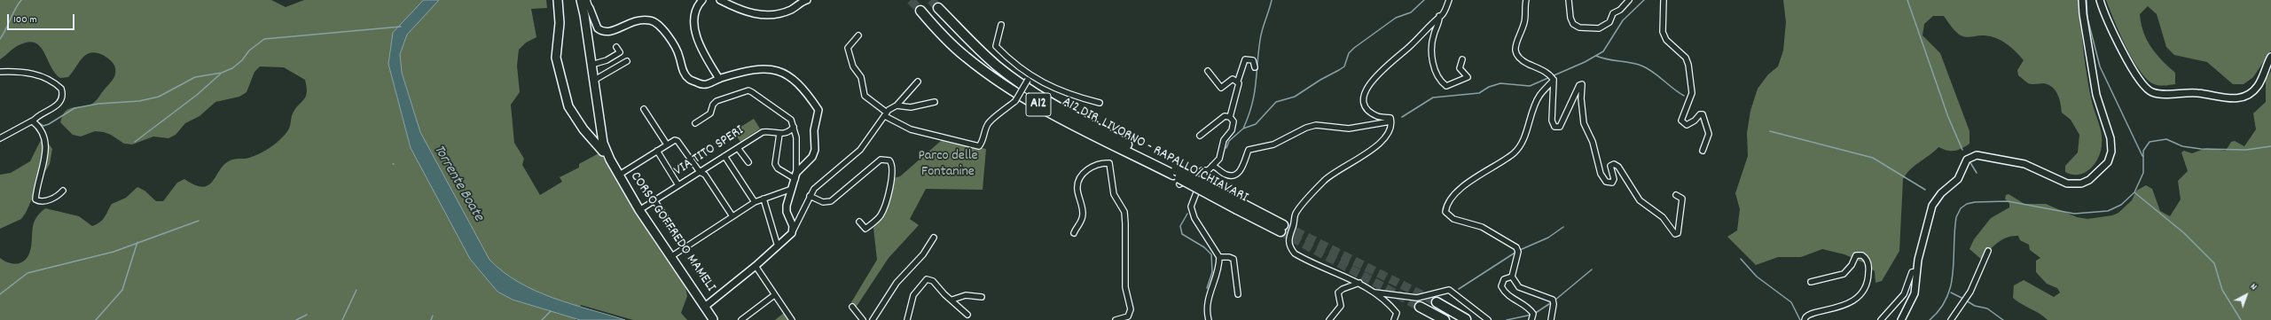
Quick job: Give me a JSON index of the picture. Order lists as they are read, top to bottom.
{
  "streets": {
    "highway": ["A12", "A12 DIR. LIVORNO - RAPALLO/CHIAVARI"],
    "main road": ["CORSO GOFFREDO MAMELI"],
    "street": ["VIA TITO SPERI"]
  },
  "crossings": [
    ["A12", "A12 DIR. LIVORNO - RAPALLO/CHIAVARI"],
    ["VIA TITO SPERI", "CORSO GOFFREDO MAMELI"]
  ],
  "water": ["Torrente Boate"],
  "parks": ["Parco delle Fontanine"],
  "scale_bar": "100 m",
  "north": "top right"
}
